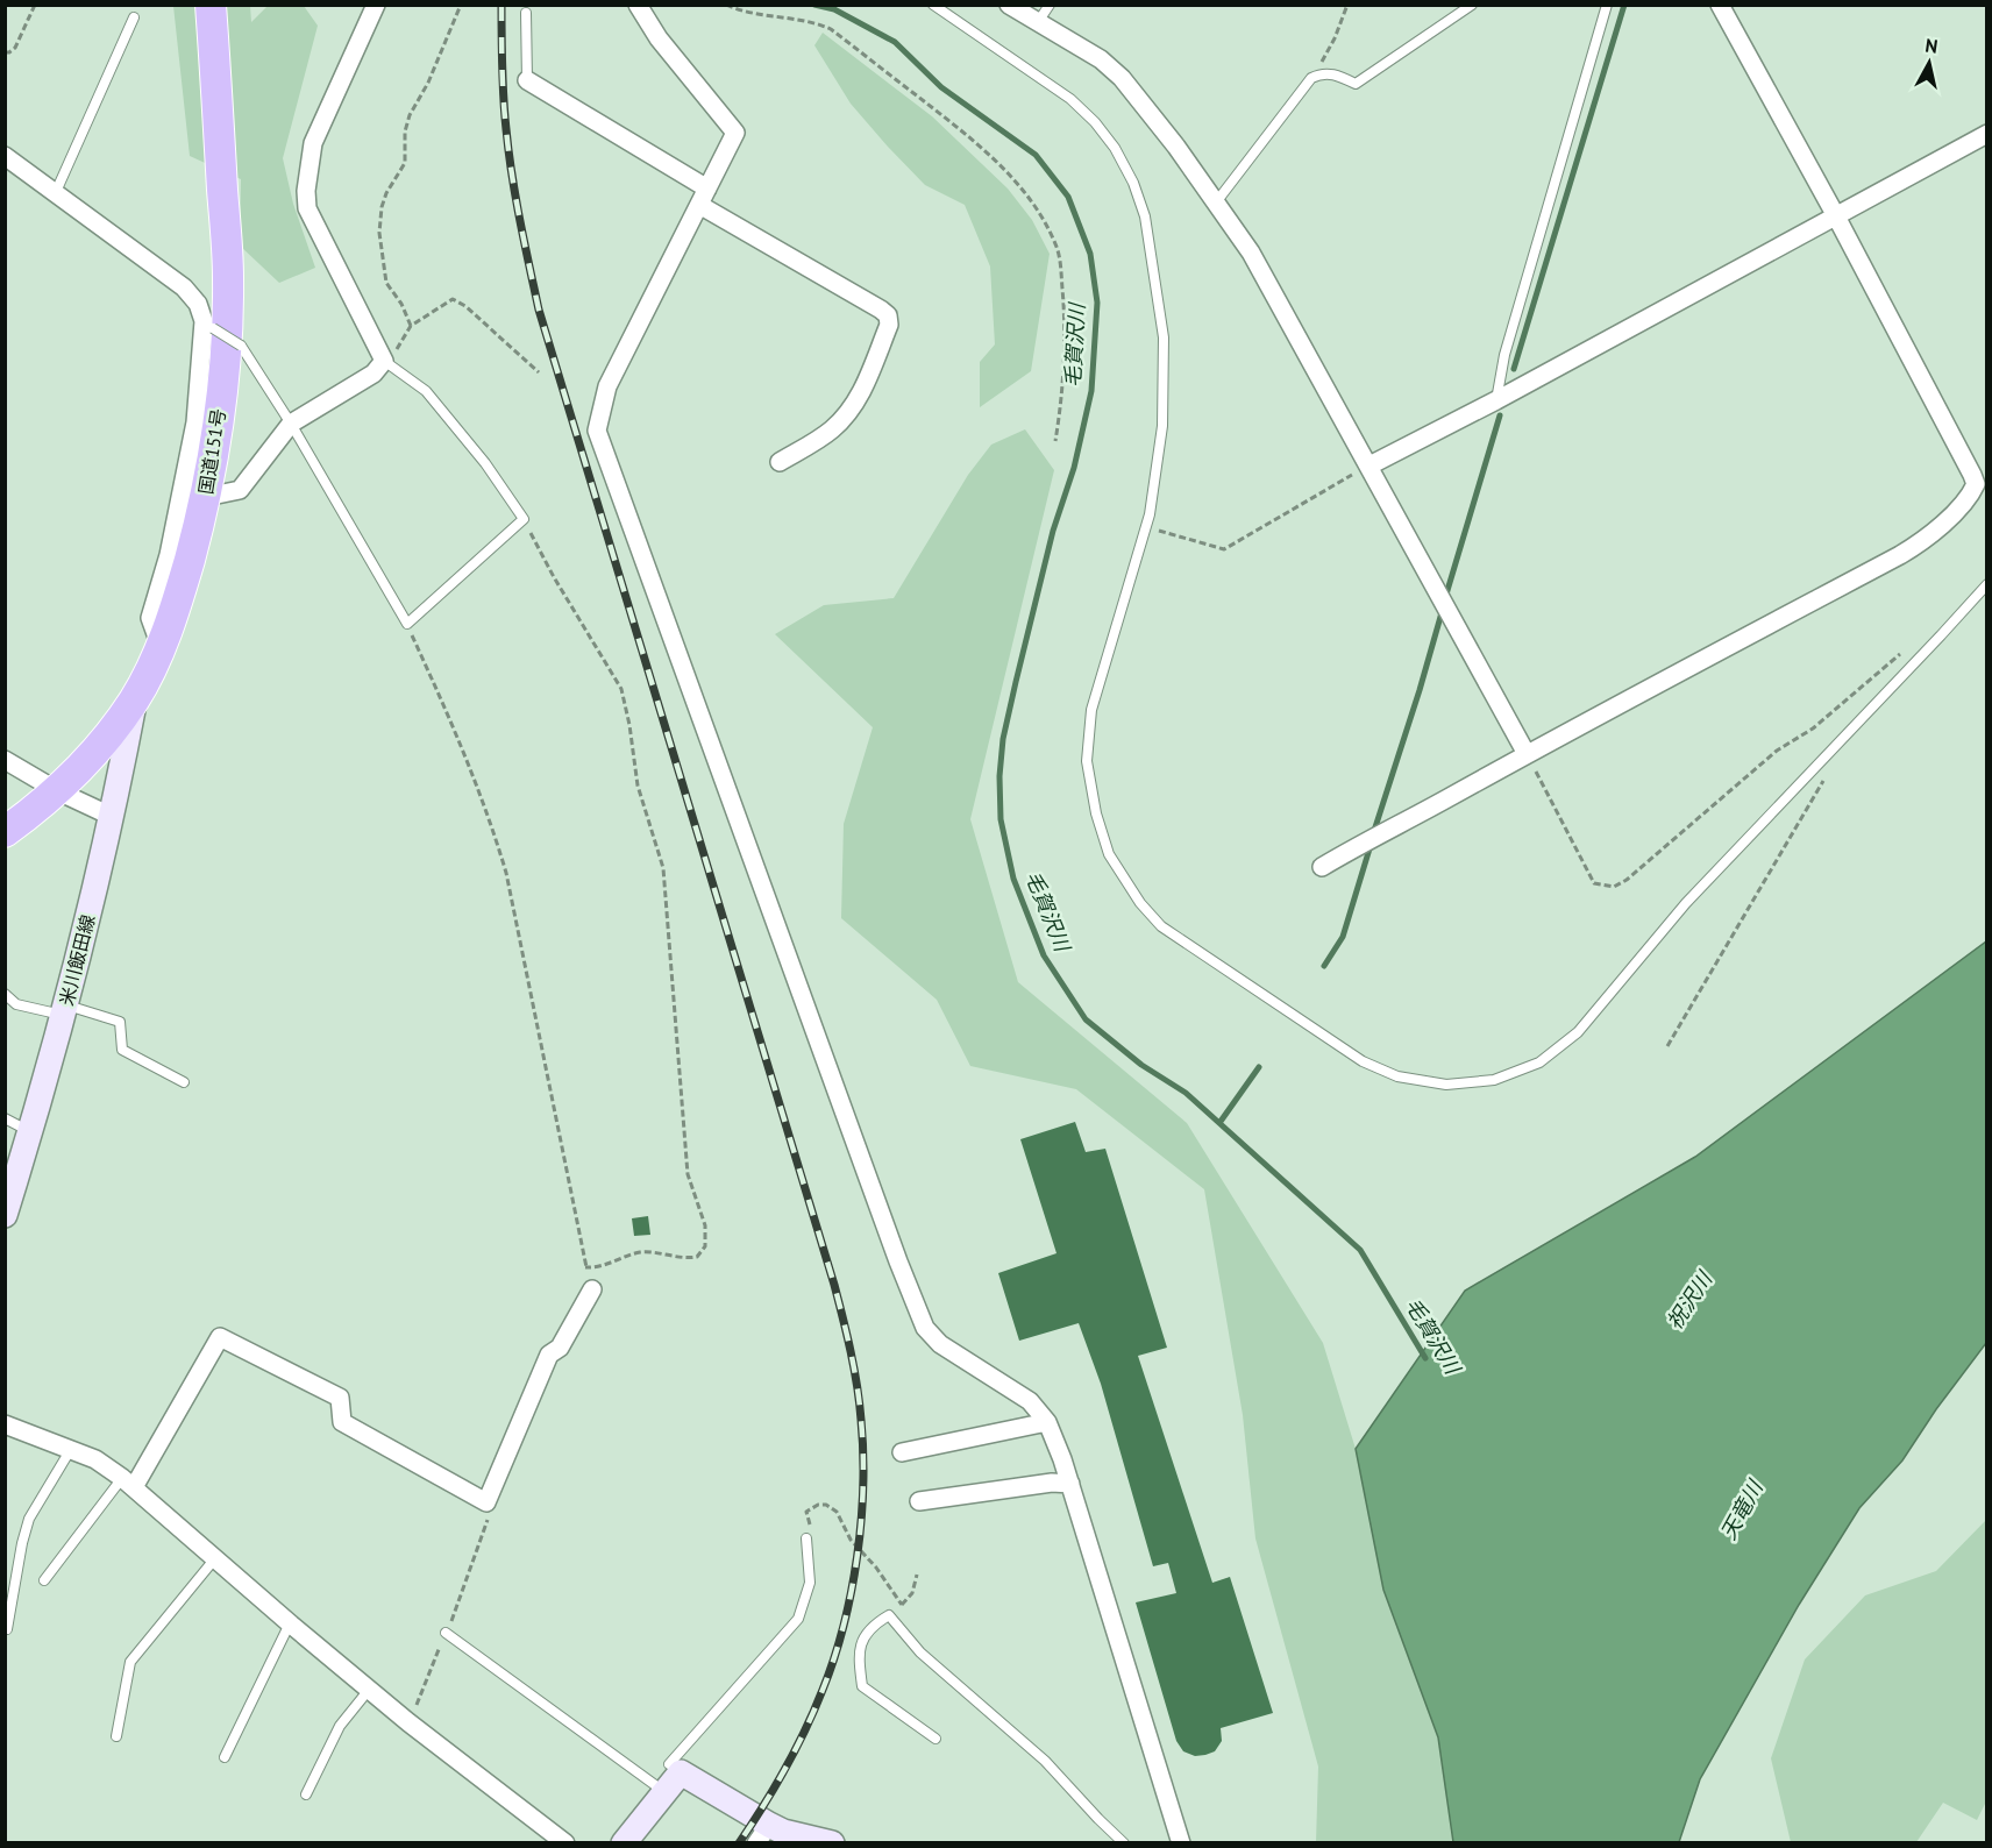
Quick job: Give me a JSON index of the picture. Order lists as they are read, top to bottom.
{
  "streets": {
    "highway": ["国道151号"],
    "main road": ["米川飯田線"]
  },
  "crossings": [
    ["国道151号", "米川飯田線"]
  ],
  "water": ["毛賀沢川", "祝沢川", "天竜川"],
  "north": "top"
}
